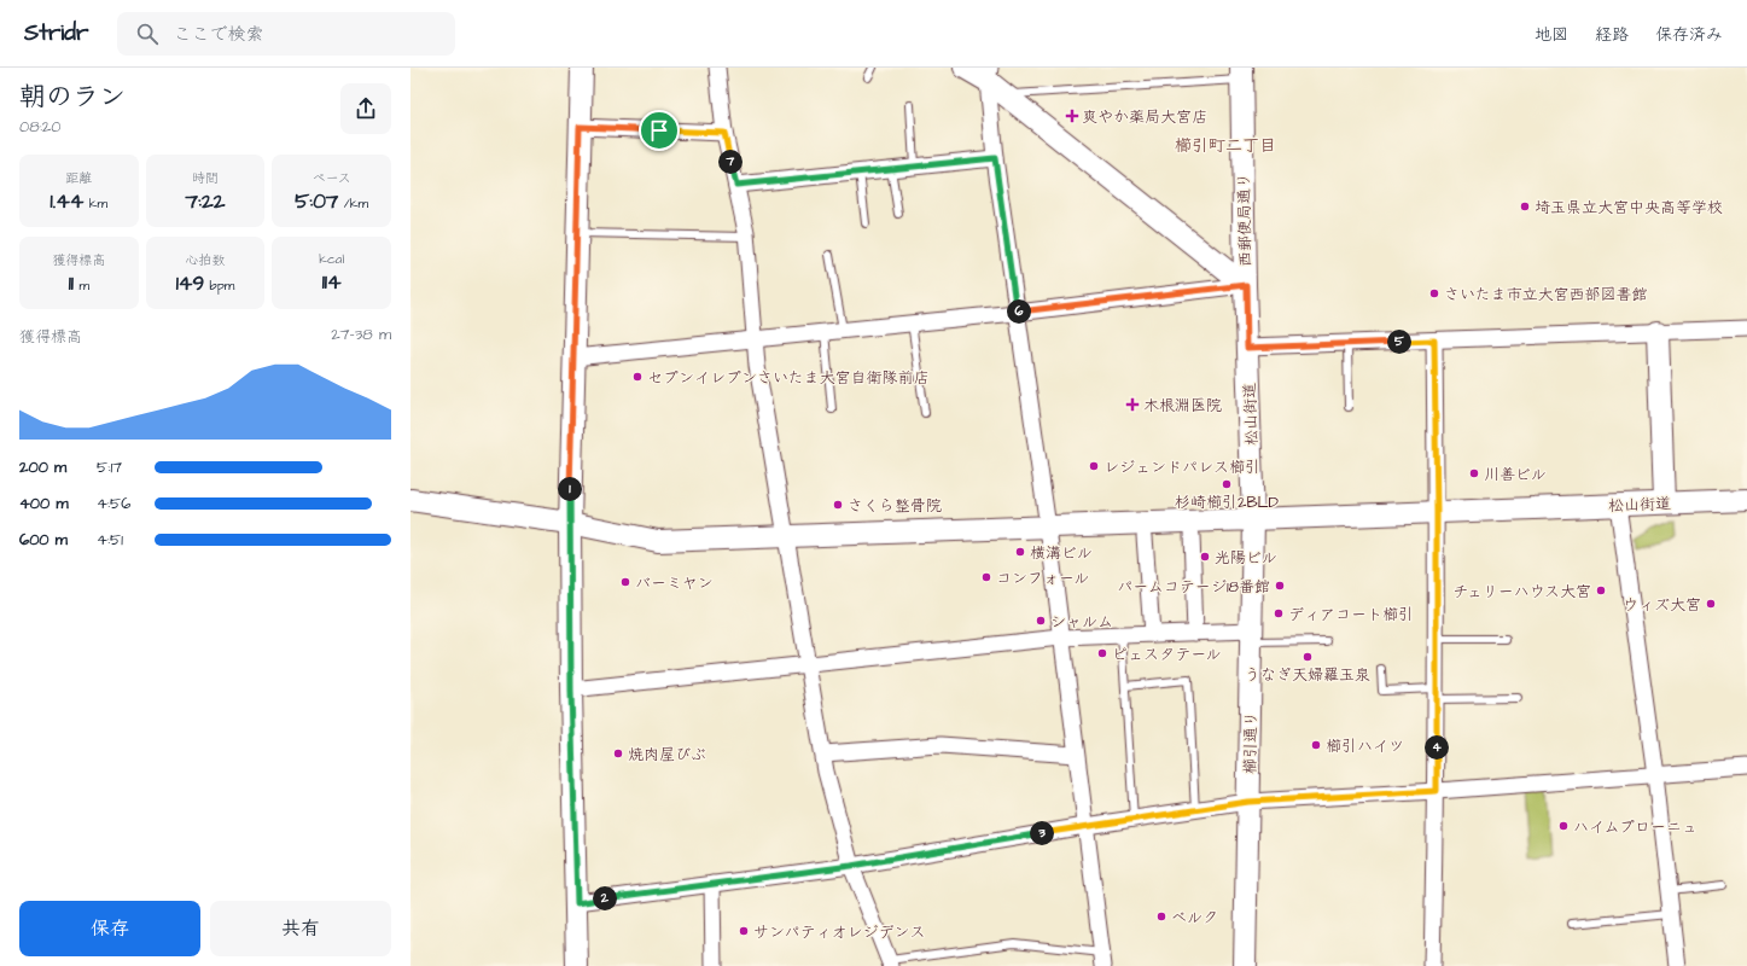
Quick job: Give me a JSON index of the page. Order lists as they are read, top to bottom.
{
  "streets": {
    "street": ["西郵便局通り", "松山街道", "櫛引通り"]
  },
  "crossings": [
    ["西郵便局通り", "松山街道"],
    ["松山街道", "櫛引通り"]
  ],
  "districts": ["櫛引町二丁目"],
  "places": {
    "health": ["爽やか薬局大宮店", "木根淵医院"],
    "other": [
      "埼玉県立大宮中央高等学校",
      "さいたま市立大宮西部図書館",
      "セブンイレブンさいたま大宮自衛隊前店",
      "レジェンドパレス櫛引",
      "川善ビル",
      "杉崎櫛引2BLD",
      "さくら整骨院",
      "横溝ビル",
      "光陽ビル",
      "コンフォール",
      "バーミヤン",
      "パームコテージ18番館",
      "チェリーハウス大宮",
      "ウィズ大宮",
      "ディアコート櫛引",
      "シャルム",
      "ピェスタテール",
      "うなぎ天婦羅玉泉",
      "櫛引ハイツ",
      "焼肉屋びぶ",
      "ハイムブローニュ",
      "ベルク",
      "サンパティオレジデンス"
    ]
  },
  "page": {
    "header": "Stridr",
    "search": "ここで検索",
    "nav": ["地図", "経路", "保存済み"],
    "heading": ["朝のラン", "08:20"],
    "stats": [
      ["距離", "1.44 km"],
      ["時間", "7:22"],
      ["ペース", "5:07 /km"],
      ["獲得標高", "11 m"],
      ["心拍数", "149 bpm"],
      ["kcal", "114"]
    ],
    "pins": [
      "7",
      "6",
      "5",
      "1",
      "4",
      "3",
      "2"
    ],
    "chart": ["獲得標高", "27–38 m"],
    "list": [
      {
        "name": "200 m",
        "note": "5:17"
      },
      {
        "name": "400 m",
        "note": "4:56"
      },
      {
        "name": "600 m",
        "note": "4:51"
      }
    ],
    "buttons": ["保存", "共有"]
  }
}
